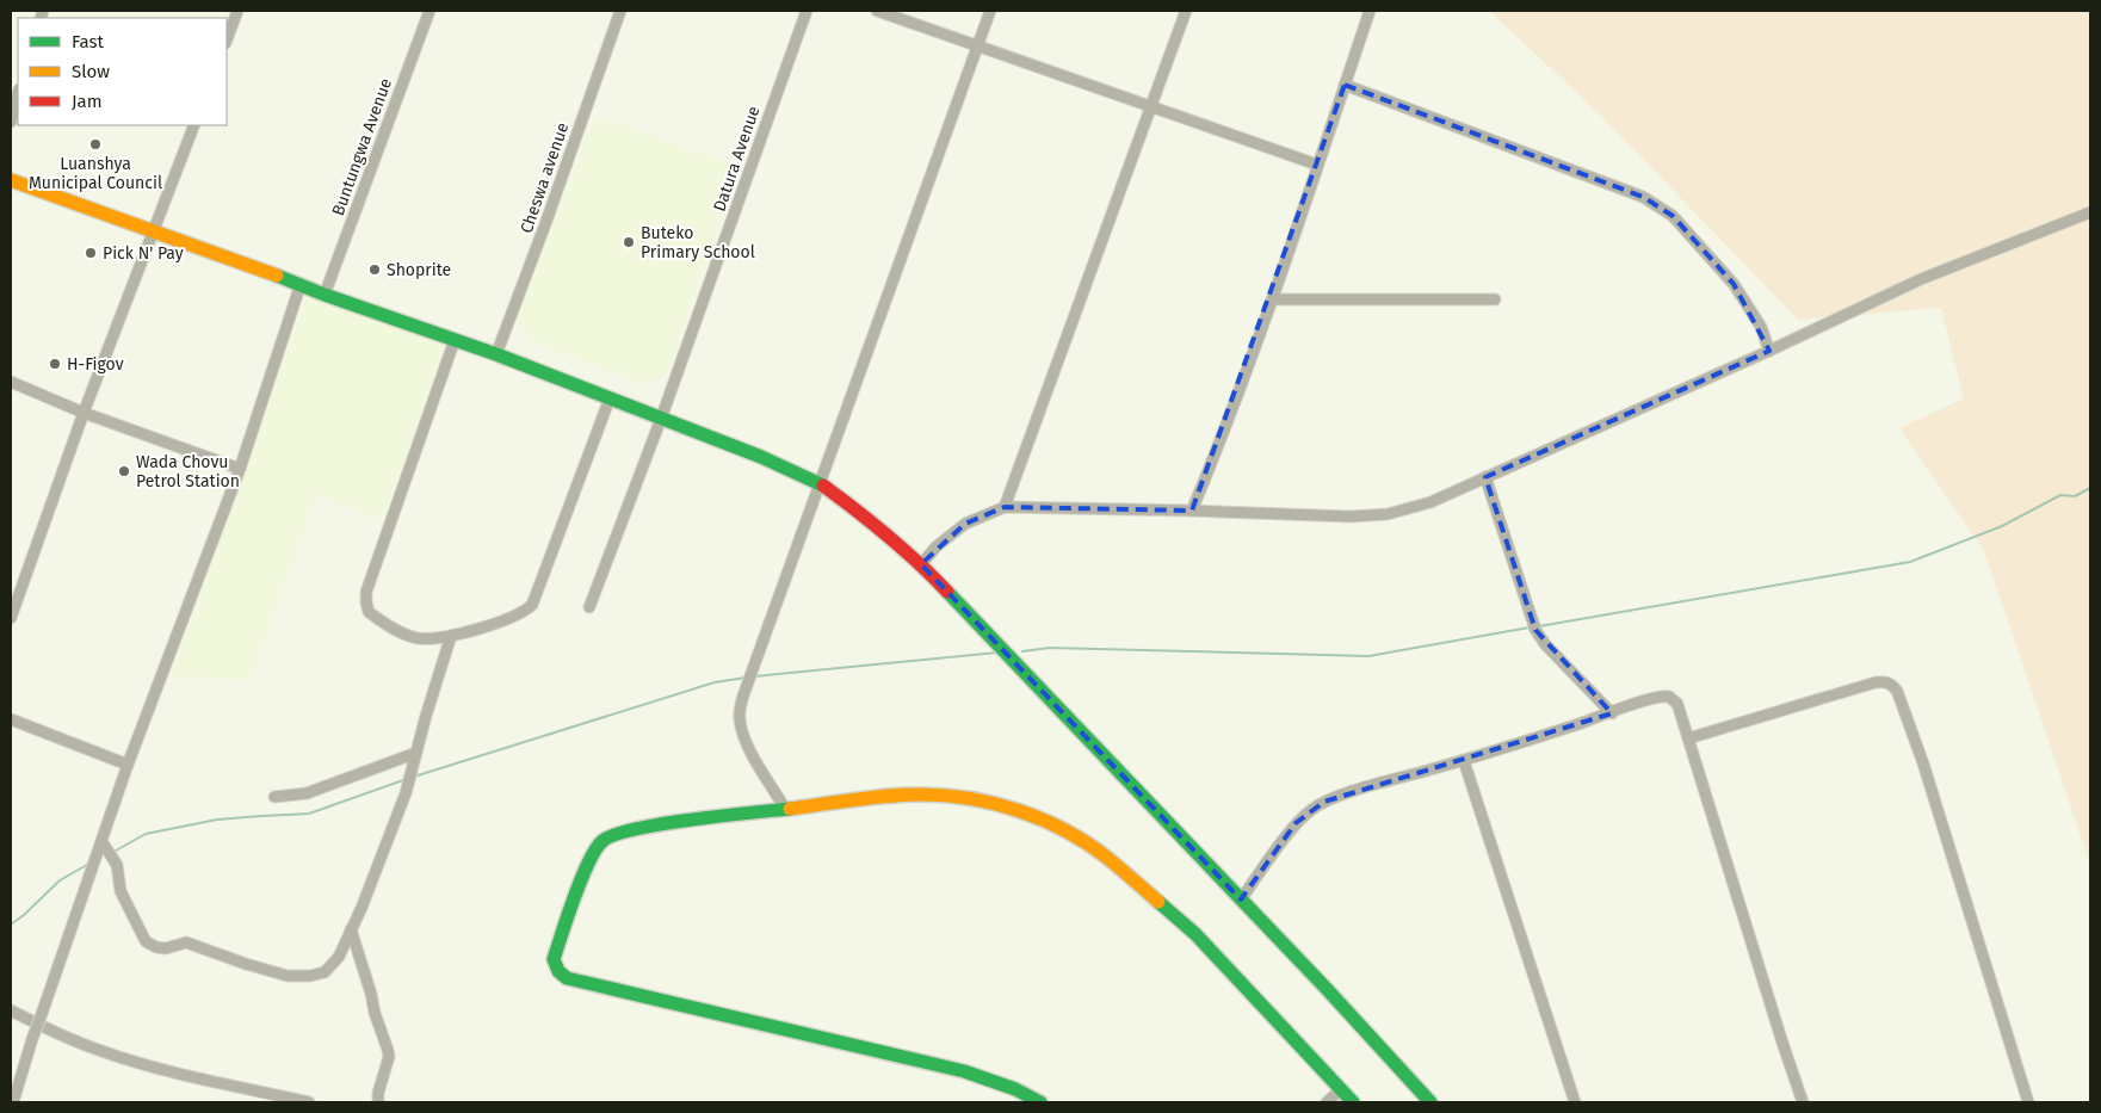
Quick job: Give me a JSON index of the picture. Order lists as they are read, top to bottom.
{
  "streets": {
    "street": ["Buntungwa Avenue", "Datura Avenue", "Cheswa avenue"]
  },
  "places": [
    "Luanshya Municipal Council",
    "Buteko Primary School",
    "Pick N' Pay",
    "Shoprite",
    "H-Figov",
    "Wada Chovu Petrol Station"
  ],
  "legend": ["Fast", "Slow", "Jam"]
}
